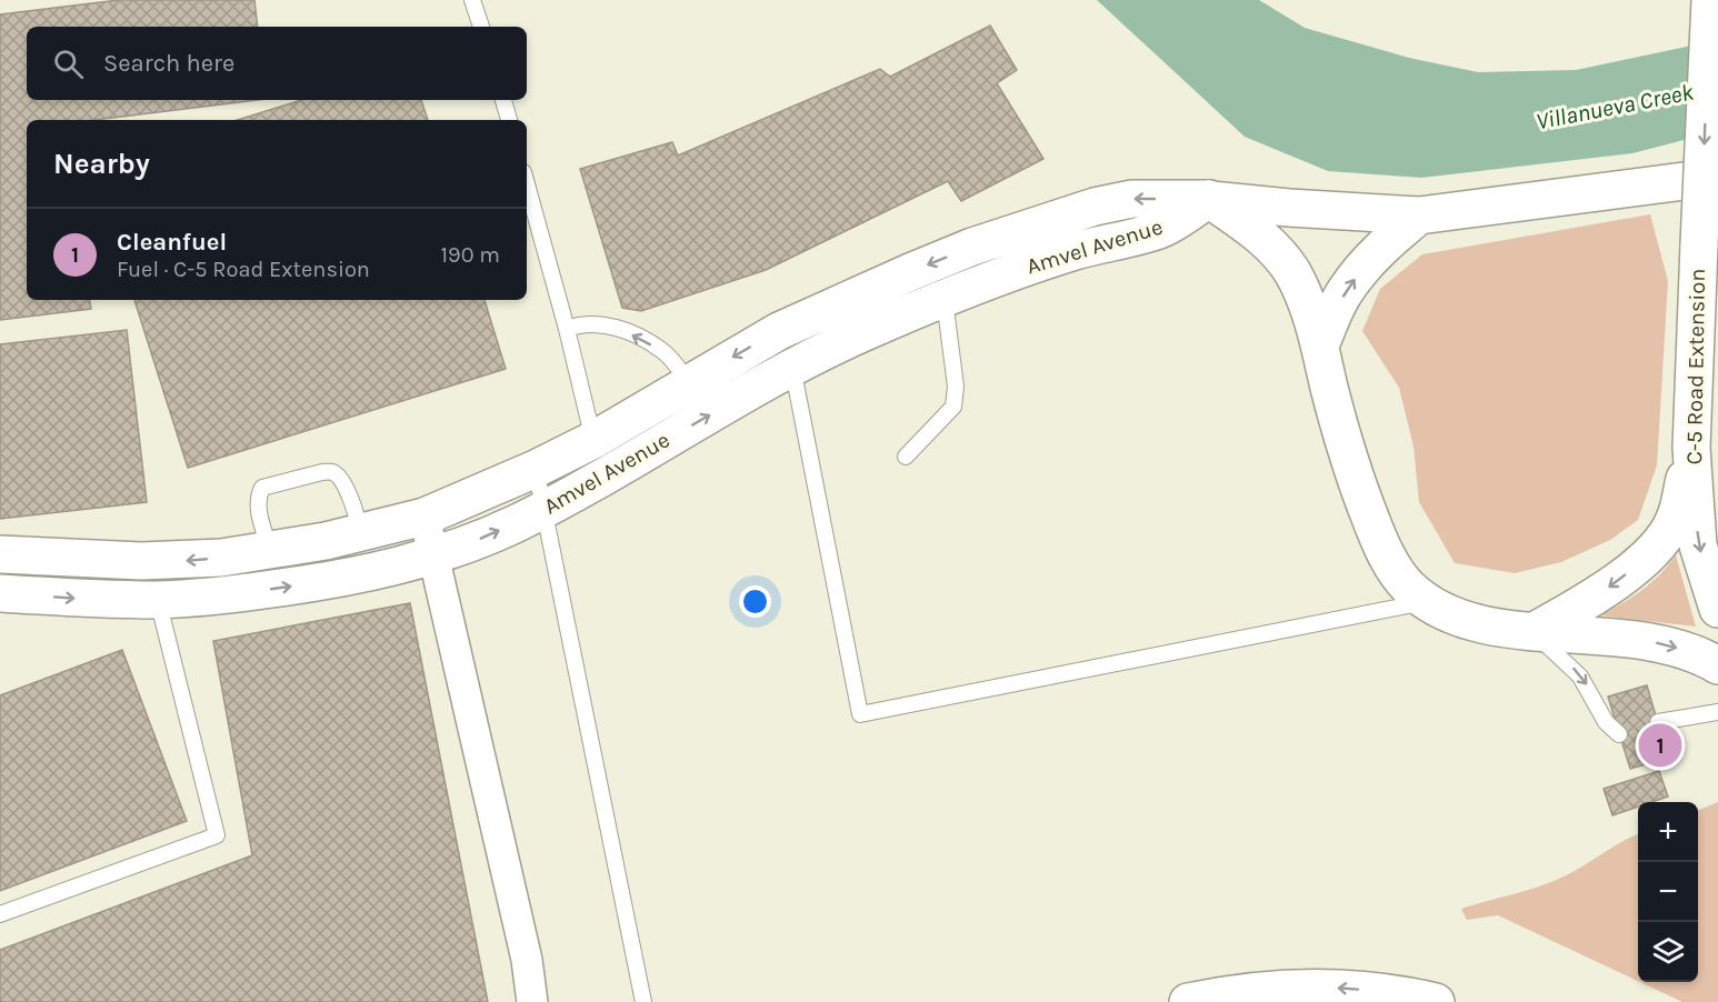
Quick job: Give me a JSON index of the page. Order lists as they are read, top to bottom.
{
  "streets": {
    "main road": ["Amvel Avenue", "C-5 Road Extension"]
  },
  "one_way": ["C-5 Road Extension"],
  "water": ["Villanueva Creek"],
  "page": {
    "search": "Search here",
    "heading": "Nearby",
    "list": [
      {
        "mark": "1",
        "name": "Cleanfuel",
        "note": "Fuel · C-5 Road Extension",
        "value": "190 m"
      }
    ],
    "pins": "1",
    "map_buttons": ["+", "−"]
  }
}
